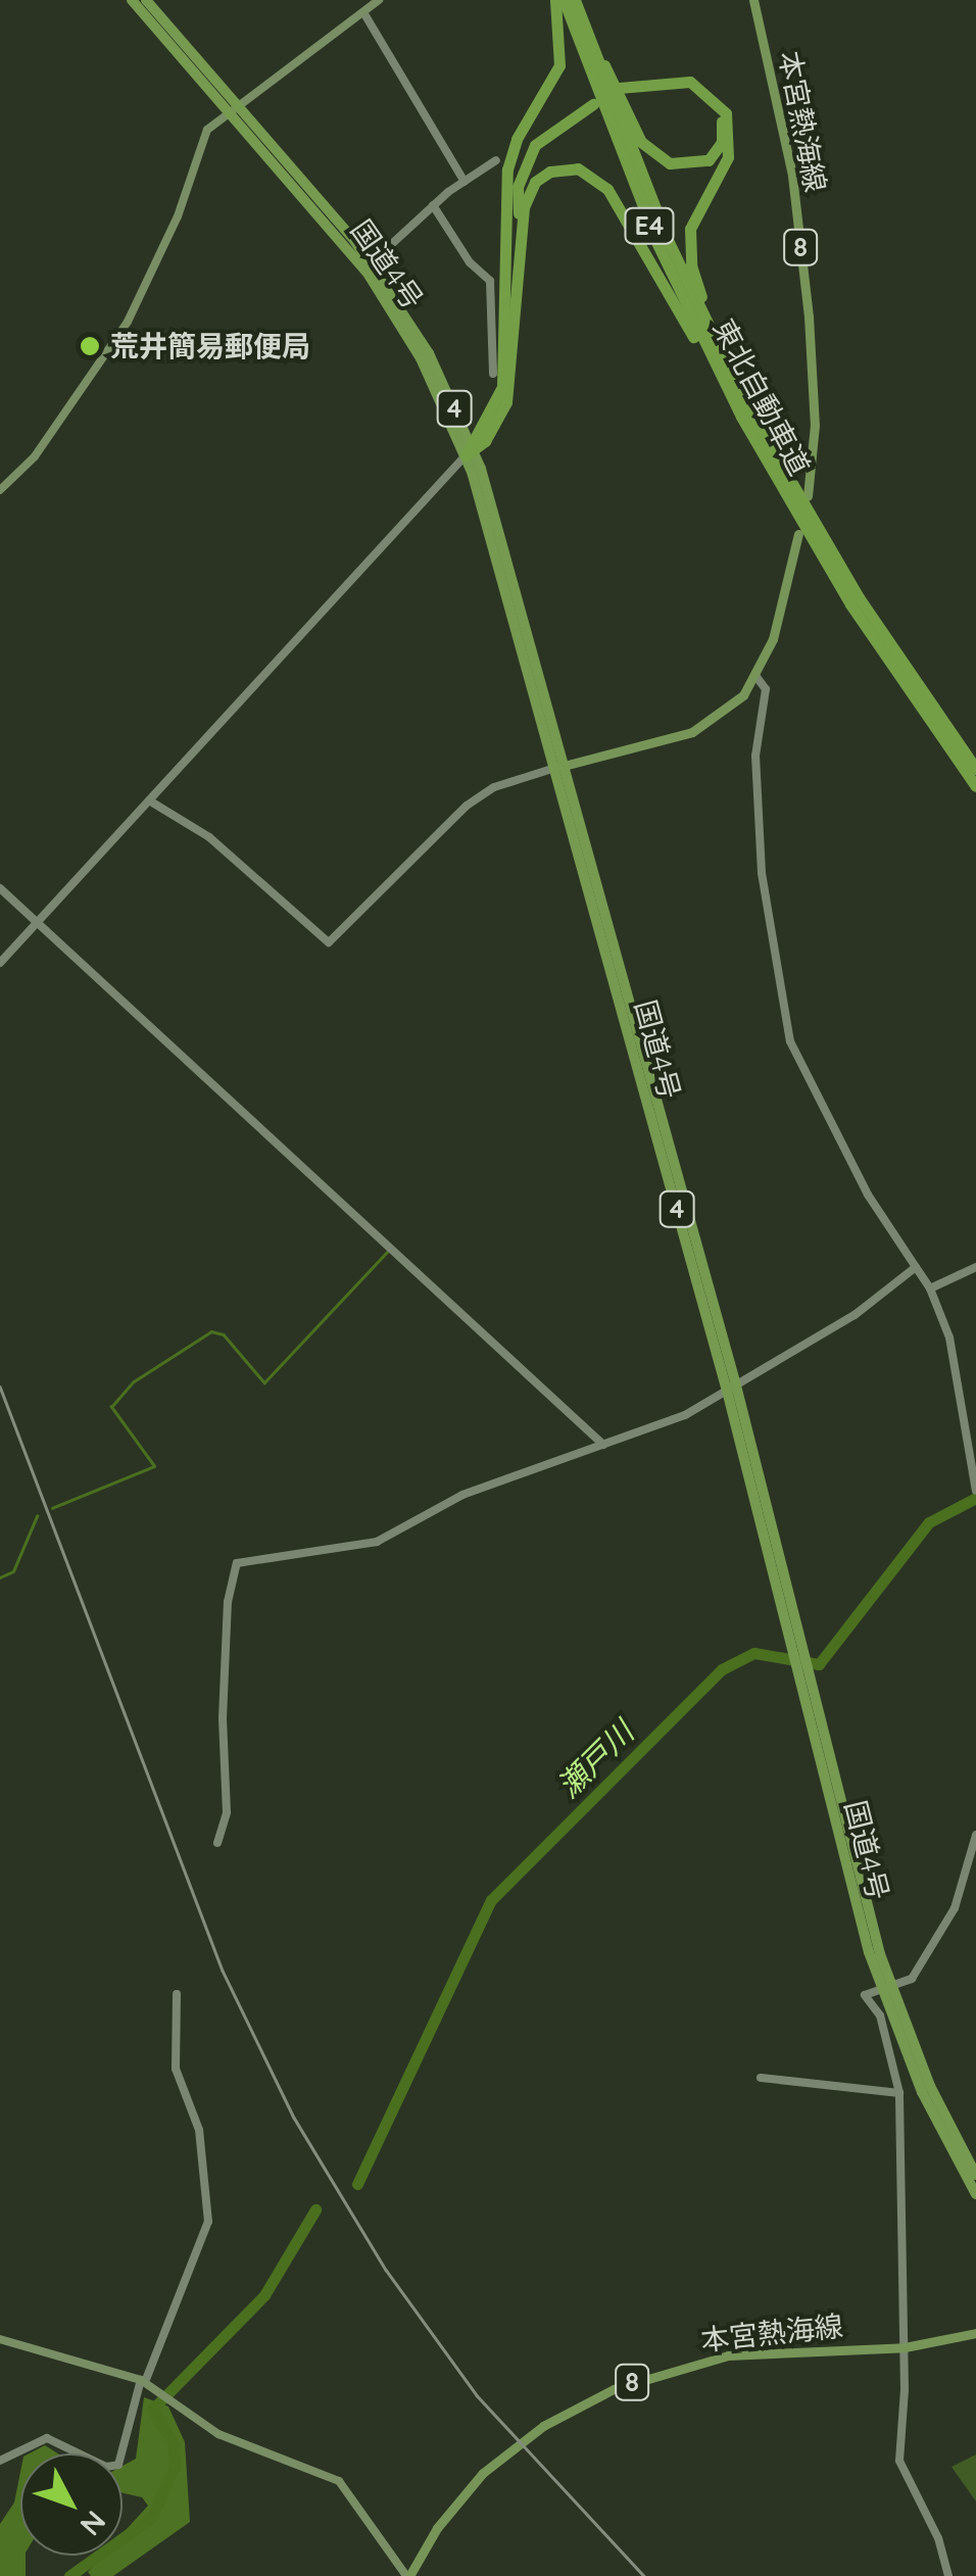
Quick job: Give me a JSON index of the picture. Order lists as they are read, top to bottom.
{
  "streets": {
    "highway": [
      "E4",
      "国道4号",
      "東北自動車道",
      "4"
    ],
    "main road": ["本宮熱海線", "8"]
  },
  "water": ["瀬戸川"],
  "places": ["荒井簡易郵便局"],
  "north": "bottom right"
}
